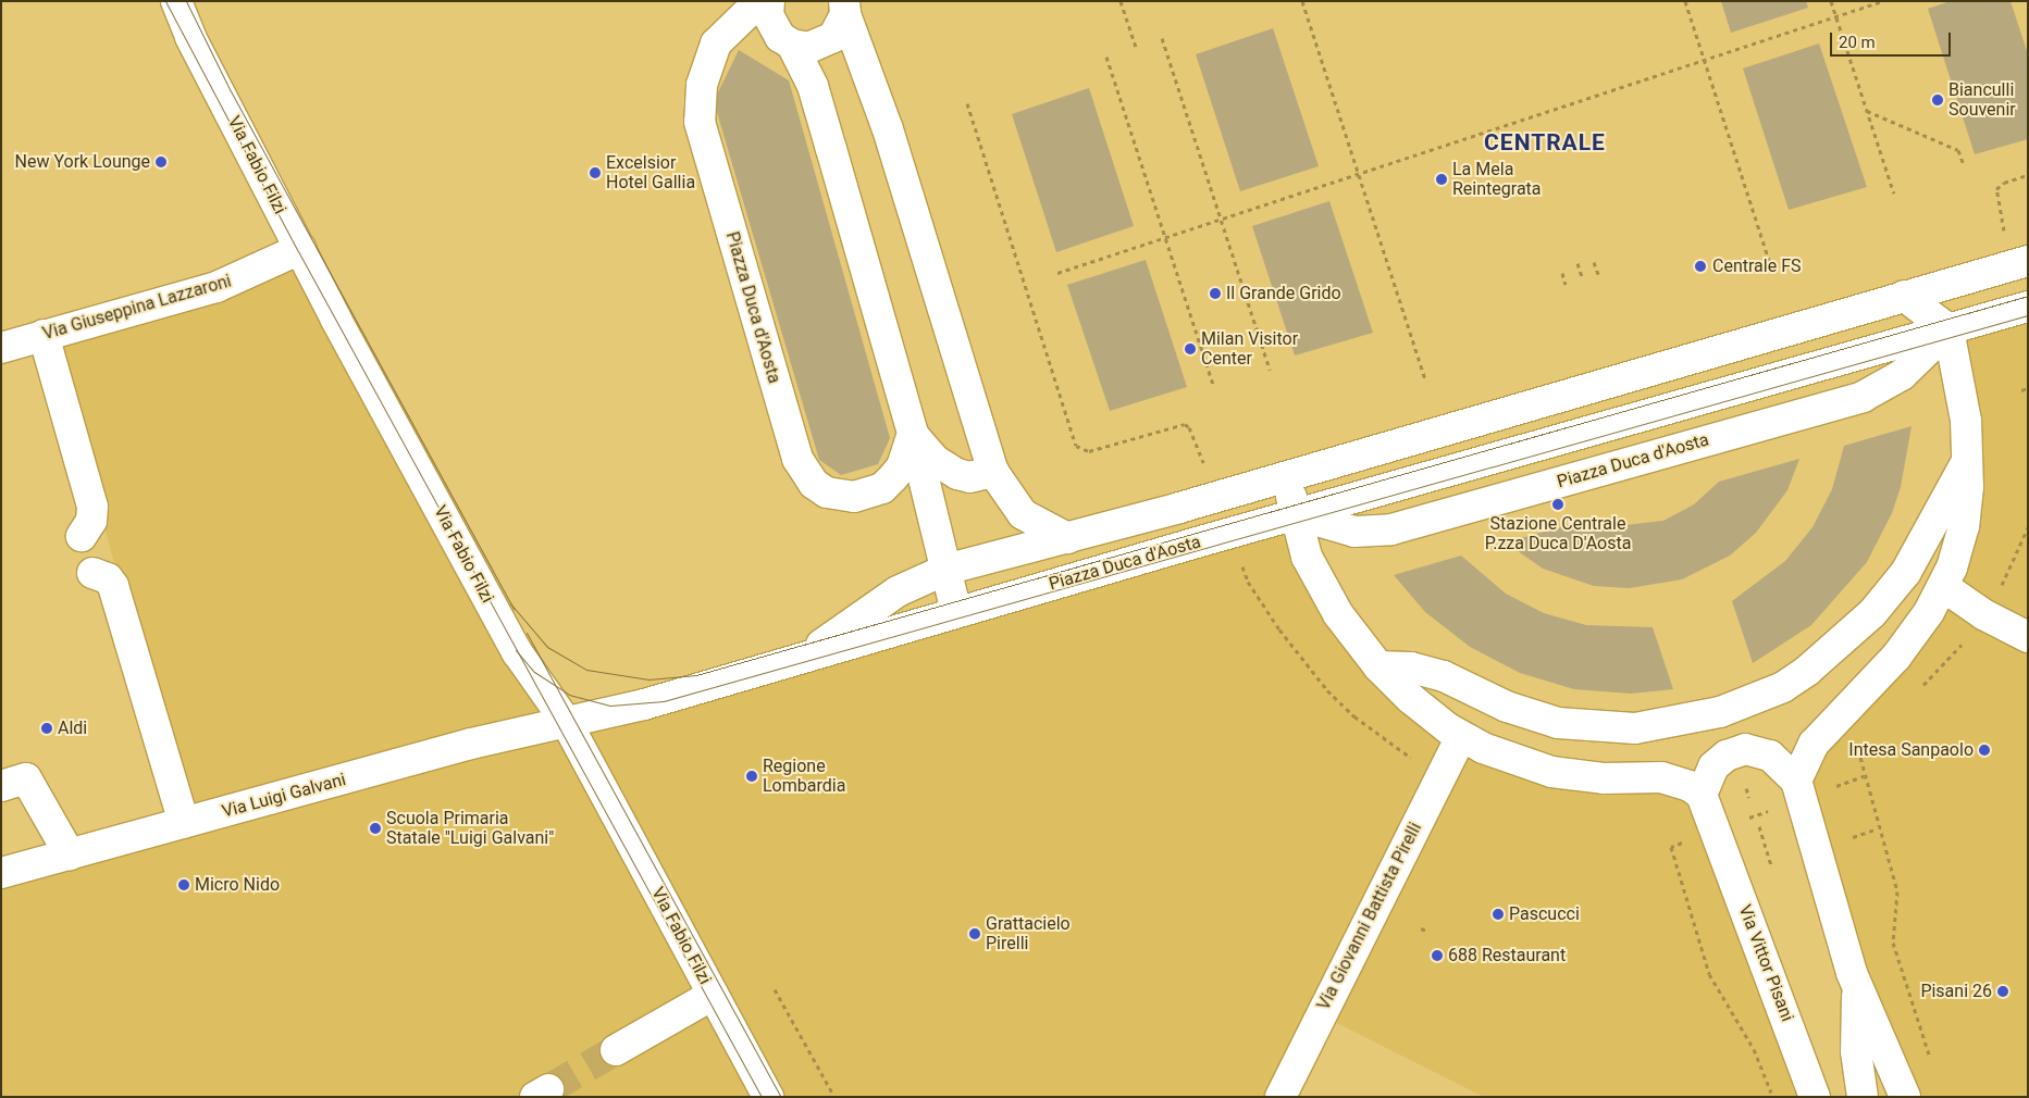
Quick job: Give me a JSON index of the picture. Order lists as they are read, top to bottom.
{
  "streets": {
    "street": [
      "Via Fabio Filzi",
      "Via Giuseppina Lazzaroni",
      "Piazza Duca d'Aosta",
      "Via Luigi Galvani",
      "Via Giovanni Battista Pirelli",
      "Via Vittor Pisani"
    ]
  },
  "crossings": [
    ["Via Fabio Filzi", "Via Giuseppina Lazzaroni"],
    ["Via Fabio Filzi", "Piazza Duca d'Aosta"],
    ["Via Fabio Filzi", "Via Luigi Galvani"],
    ["Piazza Duca d'Aosta", "Via Luigi Galvani"]
  ],
  "districts": ["CENTRALE"],
  "places": [
    "Bianculli Souvenir",
    "New York Lounge",
    "Excelsior Hotel Gallia",
    "La Mela Reintegrata",
    "Centrale FS",
    "Il Grande Grido",
    "Milan Visitor Center",
    "Stazione Centrale P.zza Duca D'Aosta",
    "Aldi",
    "Intesa Sanpaolo",
    "Regione Lombardia",
    "Scuola Primaria Statale \"Luigi Galvani\"",
    "Micro Nido",
    "Pascucci",
    "Grattacielo Pirelli",
    "688 Restaurant",
    "Pisani 26"
  ],
  "scale_bar": "20 m"
}
